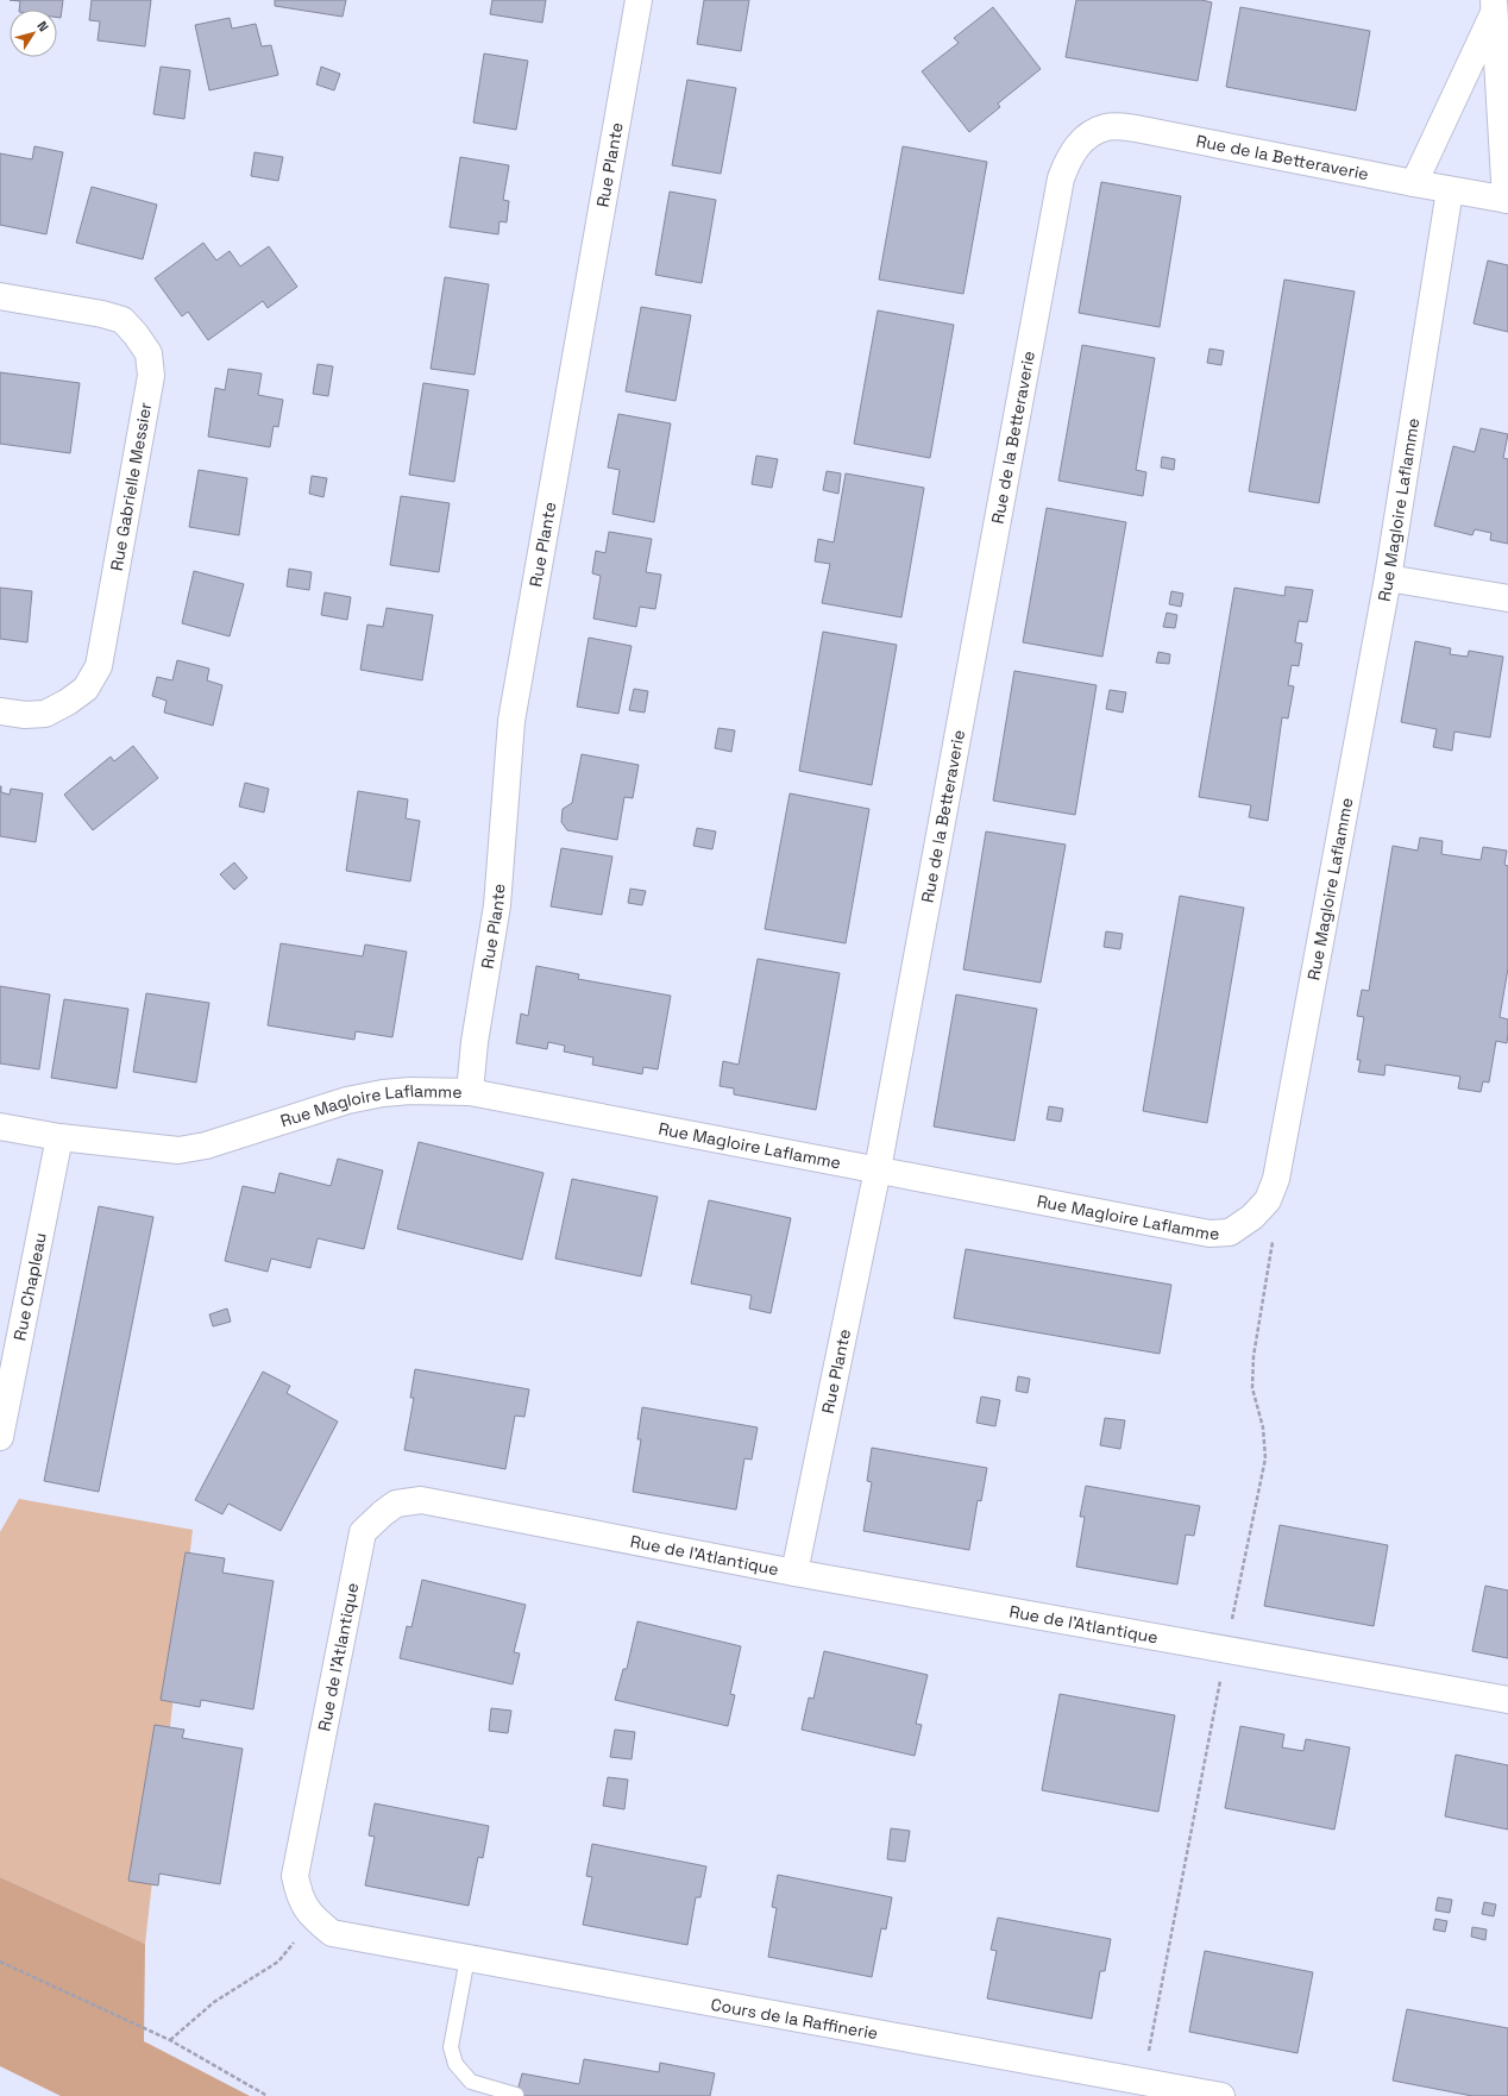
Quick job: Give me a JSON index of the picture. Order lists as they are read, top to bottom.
{
  "streets": {
    "street": [
      "Rue de la Betteraverie",
      "Rue Plante",
      "Rue Gabrielle Messier",
      "Rue Magloire Laflamme",
      "Rue Chapleau",
      "Rue de l'Atlantique",
      "Cours de la Raffinerie"
    ]
  },
  "crossings": [
    ["Rue de la Betteraverie", "Rue Plante"],
    ["Rue de la Betteraverie", "Rue Magloire Laflamme"],
    ["Rue Plante", "Rue Magloire Laflamme"],
    ["Rue Plante", "Rue de l'Atlantique"],
    ["Rue Magloire Laflamme", "Rue Chapleau"],
    ["Rue de l'Atlantique", "Cours de la Raffinerie"]
  ],
  "north": "top right"
}
